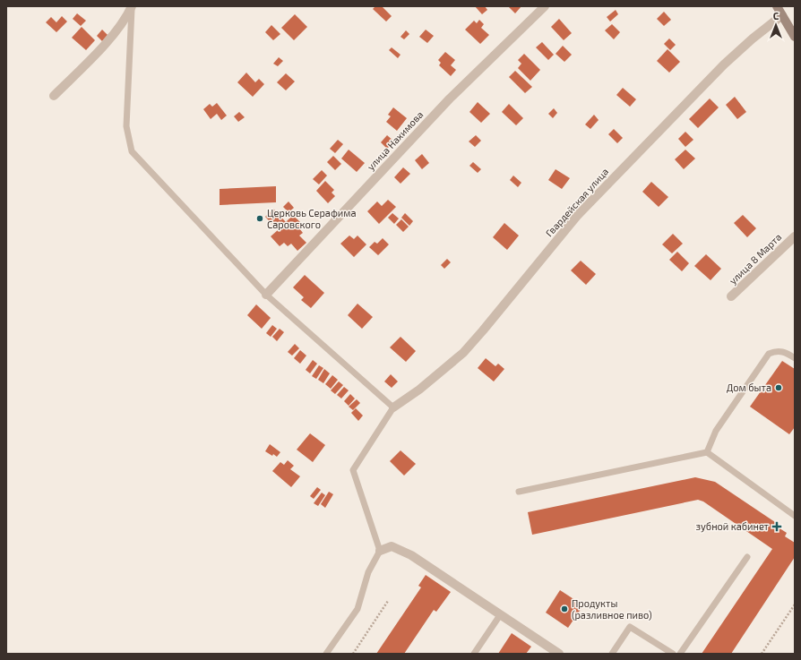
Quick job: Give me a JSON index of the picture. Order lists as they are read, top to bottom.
{
  "streets": {
    "street": ["улица Нахимова", "Гвардейская улица", "улица 8 Марта"]
  },
  "places": {
    "other": ["Церковь Серафима Саровского", "Дом быта", "Продукты (разливное пиво)"],
    "health": ["зубной кабинет"]
  },
  "north": "top"
}
